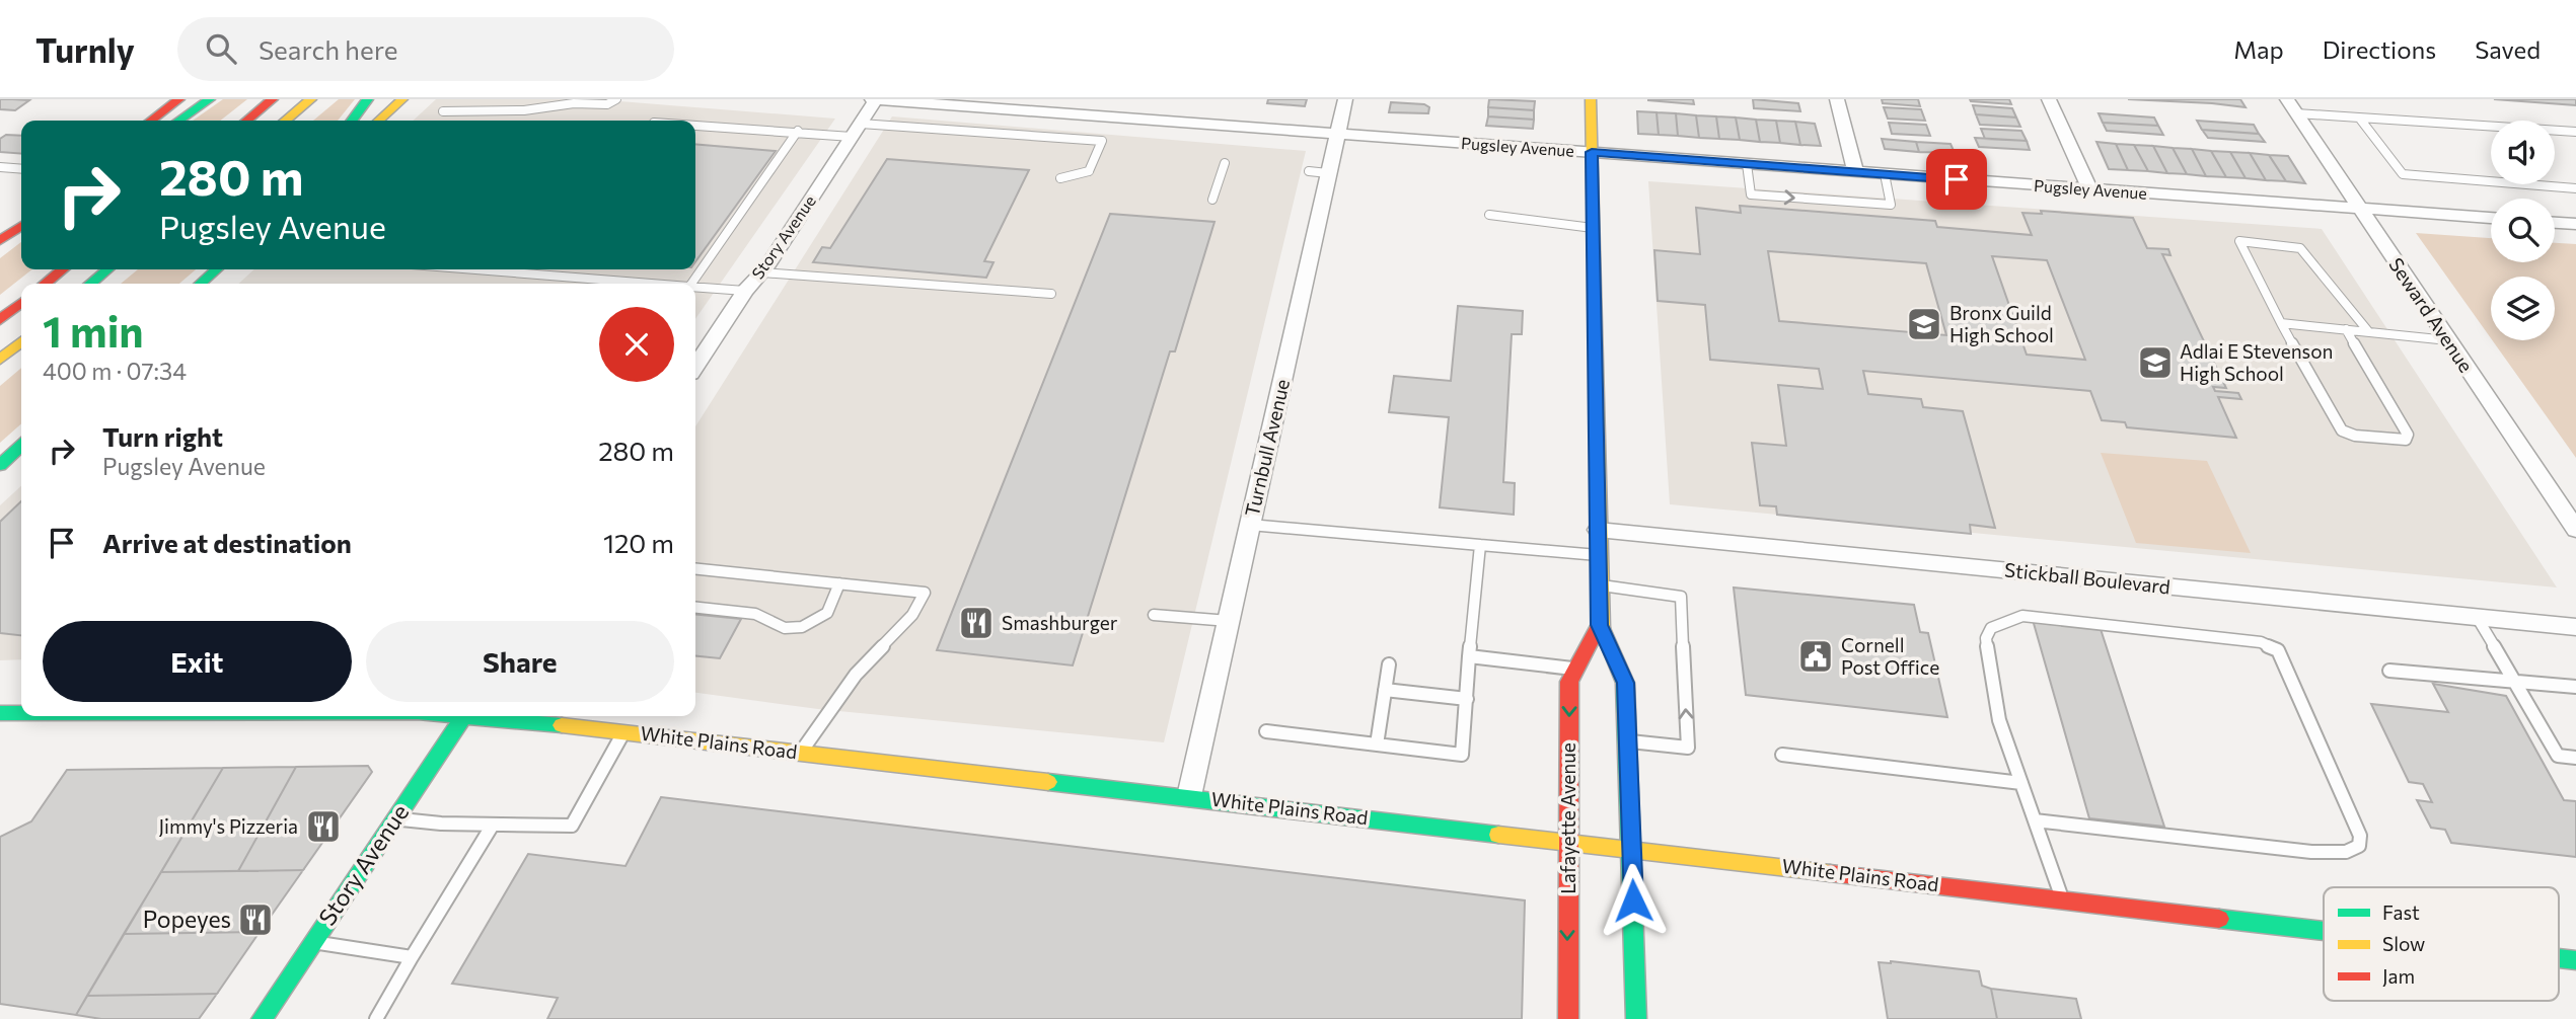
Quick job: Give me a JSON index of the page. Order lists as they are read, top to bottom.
{
  "streets": {
    "main road": ["Story Avenue", "White Plains Road", "Lafayette Avenue"],
    "street": [
      "Pugsley Avenue",
      "Seward Avenue",
      "Turnbull Avenue",
      "Stickball Boulevard"
    ]
  },
  "crossings": [
    ["Pugsley Avenue", "Story Avenue"],
    ["Pugsley Avenue", "Seward Avenue"],
    ["Pugsley Avenue", "Turnbull Avenue"],
    ["Turnbull Avenue", "White Plains Road"],
    ["White Plains Road", "Lafayette Avenue"]
  ],
  "places": {
    "school or university": ["Bronx Guild High School", "Adlai E Stevenson High School"],
    "restaurant": ["Smashburger", "Jimmy's Pizzeria", "Popeyes"],
    "public building": ["Cornell Post Office"]
  },
  "legend": ["Fast", "Slow", "Jam"],
  "page": {
    "header": "Turnly",
    "search": "Search here",
    "nav": ["Map", "Directions", "Saved"],
    "turn": ["280 m", "Pugsley Avenue"],
    "heading": ["1 min", "400 m · 07:34"],
    "list": [
      {
        "name": "Turn right",
        "note": "Pugsley Avenue",
        "value": "280 m"
      },
      {
        "name": "Arrive at destination",
        "value": "120 m"
      }
    ],
    "buttons": ["Exit", "Share"]
  }
}
